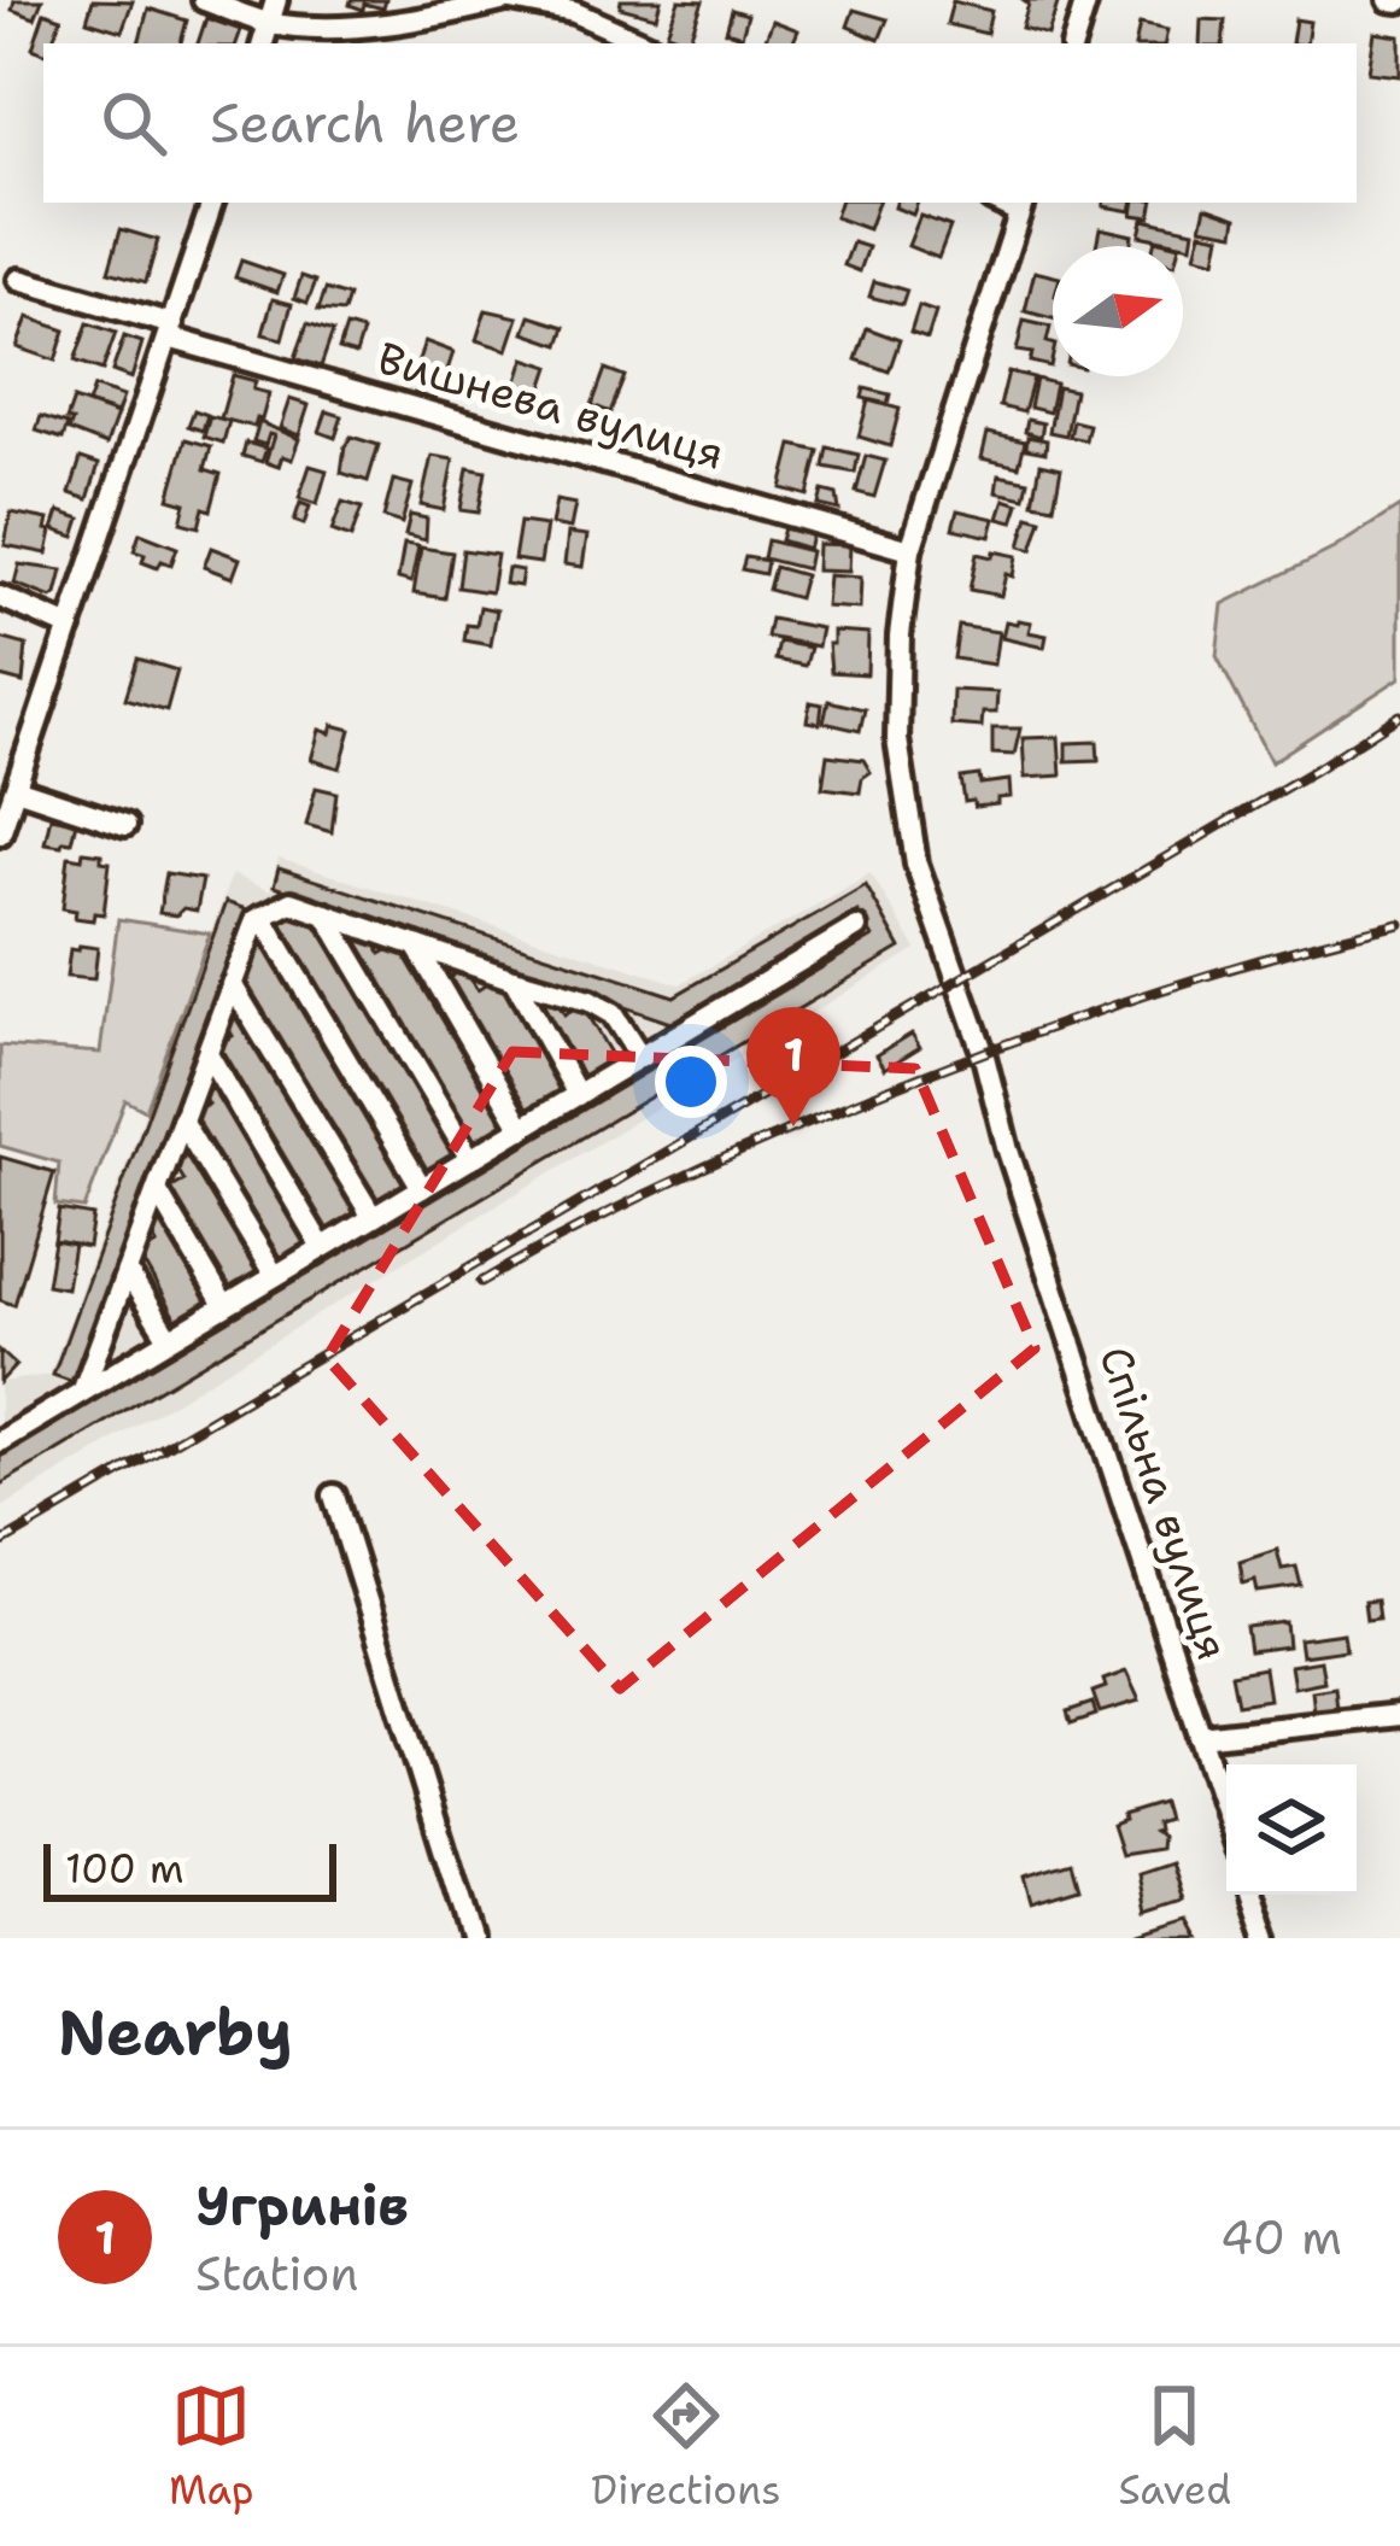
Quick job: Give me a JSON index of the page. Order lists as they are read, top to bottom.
{
  "streets": {
    "street": ["Вишнева вулиця", "Спільна вулиця"]
  },
  "crossings": [
    ["Вишнева вулиця", "Спільна вулиця"]
  ],
  "scale_bar": "100 m",
  "north": "right",
  "page": {
    "search": "Search here",
    "pins": "1",
    "scale": "100 m",
    "heading": "Nearby",
    "list": [
      {
        "mark": "1",
        "name": "Угринів",
        "note": "Station",
        "value": "40 m"
      }
    ],
    "nav": ["Map", "Directions", "Saved"]
  }
}
